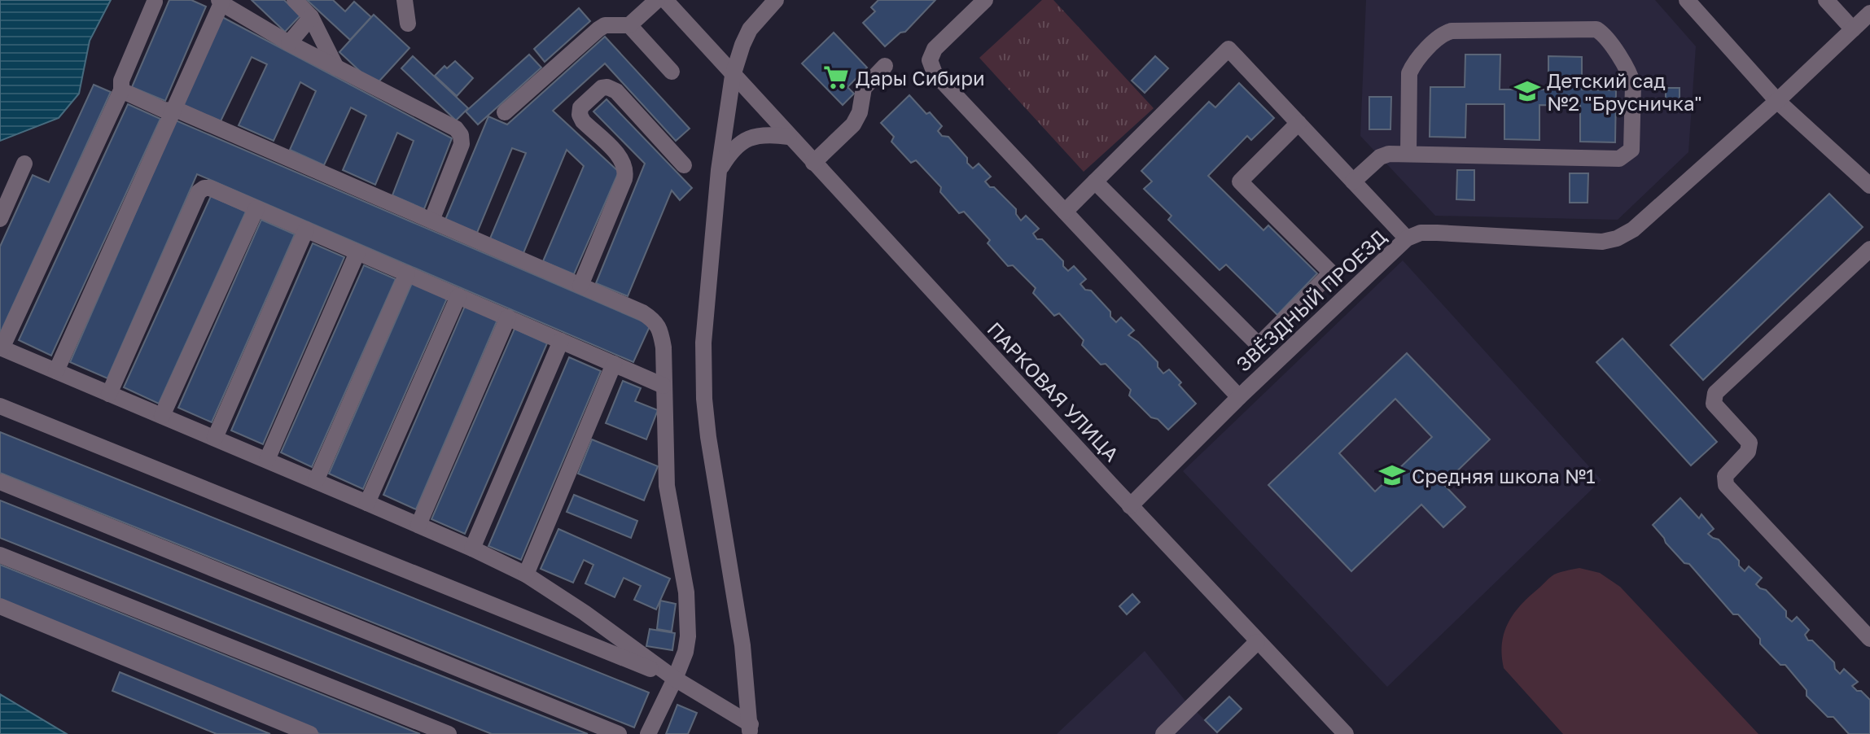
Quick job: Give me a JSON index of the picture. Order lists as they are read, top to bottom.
{
  "streets": {
    "street": ["ЗВЁЗДНЫЙ ПРОЕЗД", "ПАРКОВАЯ УЛИЦА"]
  },
  "crossings": [
    ["ЗВЁЗДНЫЙ ПРОЕЗД", "ПАРКОВАЯ УЛИЦА"]
  ],
  "places": {
    "supermarket": ["Дары Сибири"],
    "school or university": ["Детский сад №2 \"Брусничка\"", "Средняя школа №1"]
  }
}
